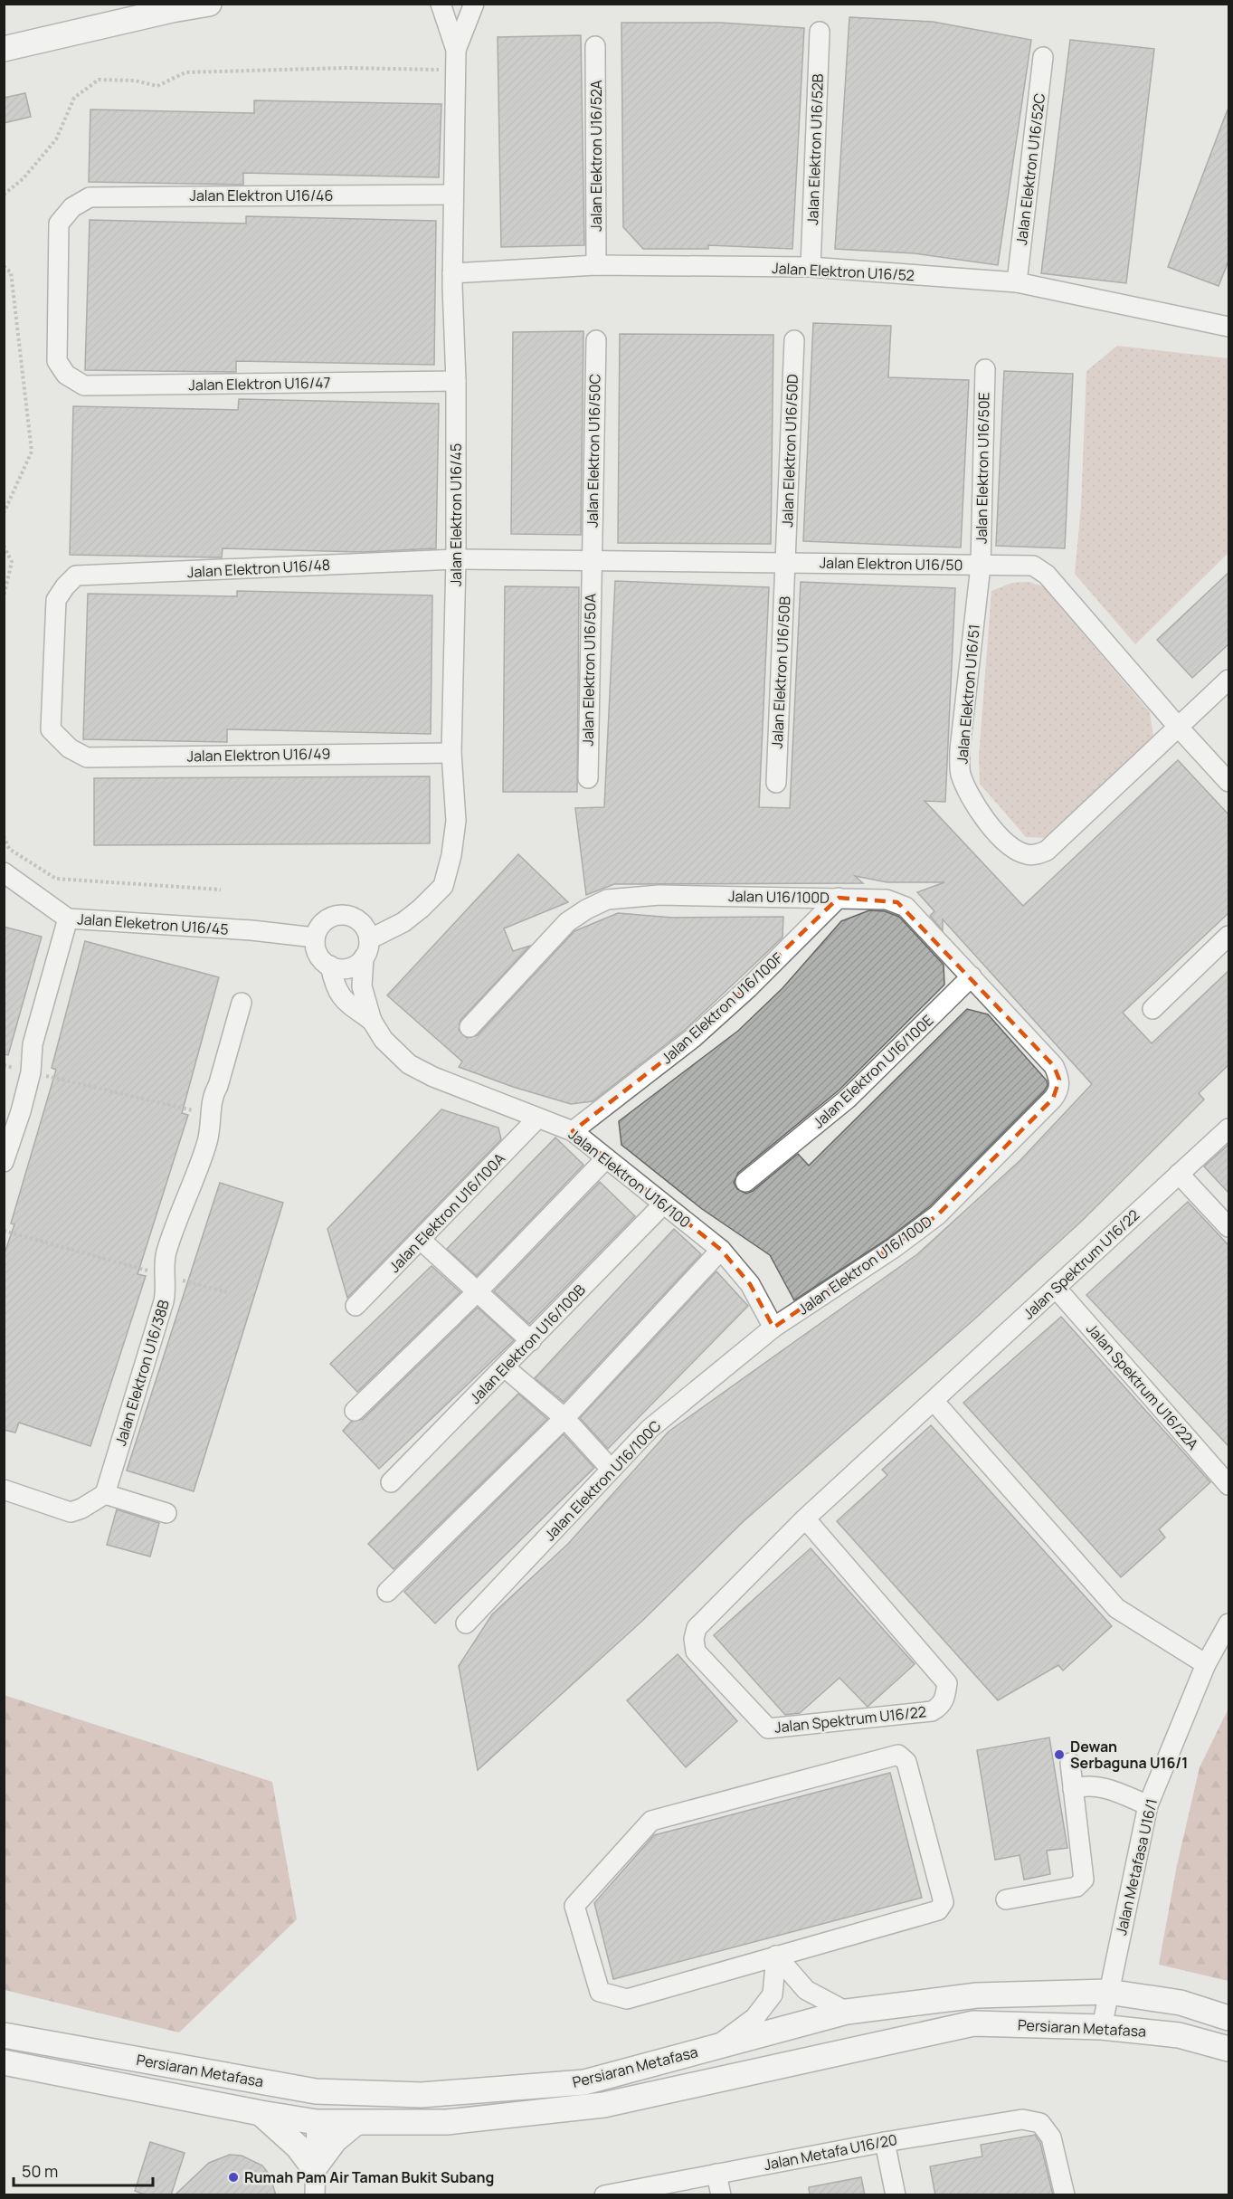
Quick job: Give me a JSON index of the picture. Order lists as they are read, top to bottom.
{
  "streets": {
    "main road": ["Persiaran Metafasa"],
    "street": [
      "Jalan Elektron U16/52B",
      "Jalan Elektron U16/52A",
      "Jalan Elektron U16/52C",
      "Jalan Elektron U16/46",
      "Jalan Elektron U16/52",
      "Jalan Elektron U16/47",
      "Jalan Elektron U16/50C",
      "Jalan Elektron U16/50D",
      "Jalan Elektron U16/50E",
      "Jalan Elektron U16/45",
      "Jalan Elektron U16/50",
      "Jalan Elektron U16/48",
      "Jalan Elektron U16/50A",
      "Jalan Elektron U16/50B",
      "Jalan Elektron U16/51",
      "Jalan Elektron U16/49",
      "Jalan U16/100D",
      "Jalan Eleketron U16/45",
      "Jalan Elektron U16/100F",
      "Jalan Elektron U16/100E",
      "Jalan Elektron U16/100",
      "Jalan Elektron U16/100A",
      "Jalan Spektrum U16/22",
      "Jalan Elektron U16/100D",
      "Jalan Elektron U16/100B",
      "Jalan Elektron U16/38B",
      "Jalan Spektrum U16/22A",
      "Jalan Elektron U16/100C",
      "Jalan Metafasa U16/1",
      "Jalan Metafa U16/20"
    ]
  },
  "crossings": [
    ["Jalan Elektron U16/52B", "Jalan Elektron U16/52"],
    ["Jalan Elektron U16/52A", "Jalan Elektron U16/52"],
    ["Jalan Elektron U16/52C", "Jalan Elektron U16/52"],
    ["Jalan Elektron U16/46", "Jalan Elektron U16/47"],
    ["Jalan Elektron U16/46", "Jalan Elektron U16/45"],
    ["Jalan Elektron U16/52", "Jalan Elektron U16/45"],
    ["Jalan Elektron U16/47", "Jalan Elektron U16/45"],
    ["Jalan Elektron U16/50C", "Jalan Elektron U16/50"],
    ["Jalan Elektron U16/50C", "Jalan Elektron U16/50A"],
    ["Jalan Elektron U16/50D", "Jalan Elektron U16/50"],
    ["Jalan Elektron U16/50D", "Jalan Elektron U16/50B"],
    ["Jalan Elektron U16/50E", "Jalan Elektron U16/50"],
    ["Jalan Elektron U16/50E", "Jalan Elektron U16/51"],
    ["Jalan Elektron U16/45", "Jalan Elektron U16/50"],
    ["Jalan Elektron U16/45", "Jalan Elektron U16/48"],
    ["Jalan Elektron U16/45", "Jalan Elektron U16/49"],
    ["Jalan Elektron U16/45", "Jalan Eleketron U16/45"],
    ["Jalan Elektron U16/50", "Jalan Elektron U16/48"],
    ["Jalan Elektron U16/50", "Jalan Elektron U16/50A"],
    ["Jalan Elektron U16/50", "Jalan Elektron U16/50B"],
    ["Jalan Elektron U16/50", "Jalan Elektron U16/51"],
    ["Jalan Elektron U16/48", "Jalan Elektron U16/49"],
    ["Jalan U16/100D", "Jalan Elektron U16/100F"],
    ["Jalan U16/100D", "Jalan Elektron U16/100E"],
    ["Jalan U16/100D", "Jalan Elektron U16/100D"],
    ["Jalan Elektron U16/100F", "Jalan Elektron U16/100"],
    ["Jalan Elektron U16/100", "Jalan Elektron U16/100A"],
    ["Jalan Elektron U16/100", "Jalan Elektron U16/100D"],
    ["Jalan Elektron U16/100", "Jalan Elektron U16/100B"],
    ["Jalan Elektron U16/100", "Jalan Elektron U16/100C"],
    ["Jalan Spektrum U16/22", "Jalan Spektrum U16/22A"],
    ["Jalan Elektron U16/100D", "Jalan Elektron U16/100C"],
    ["Jalan Metafasa U16/1", "Persiaran Metafasa"]
  ],
  "places": ["Dewan Serbaguna U16/1", "Rumah Pam Air Taman Bukit Subang"],
  "scale_bar": "50 m"
}
